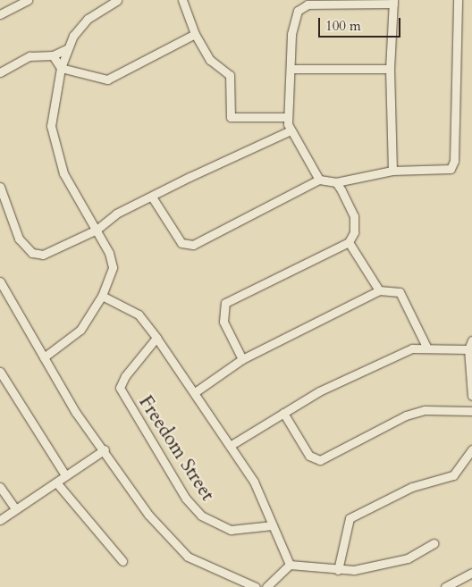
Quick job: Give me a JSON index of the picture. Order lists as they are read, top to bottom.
{
  "streets": {
    "street": ["Freedom Street"]
  },
  "scale_bar": "100 m"
}
